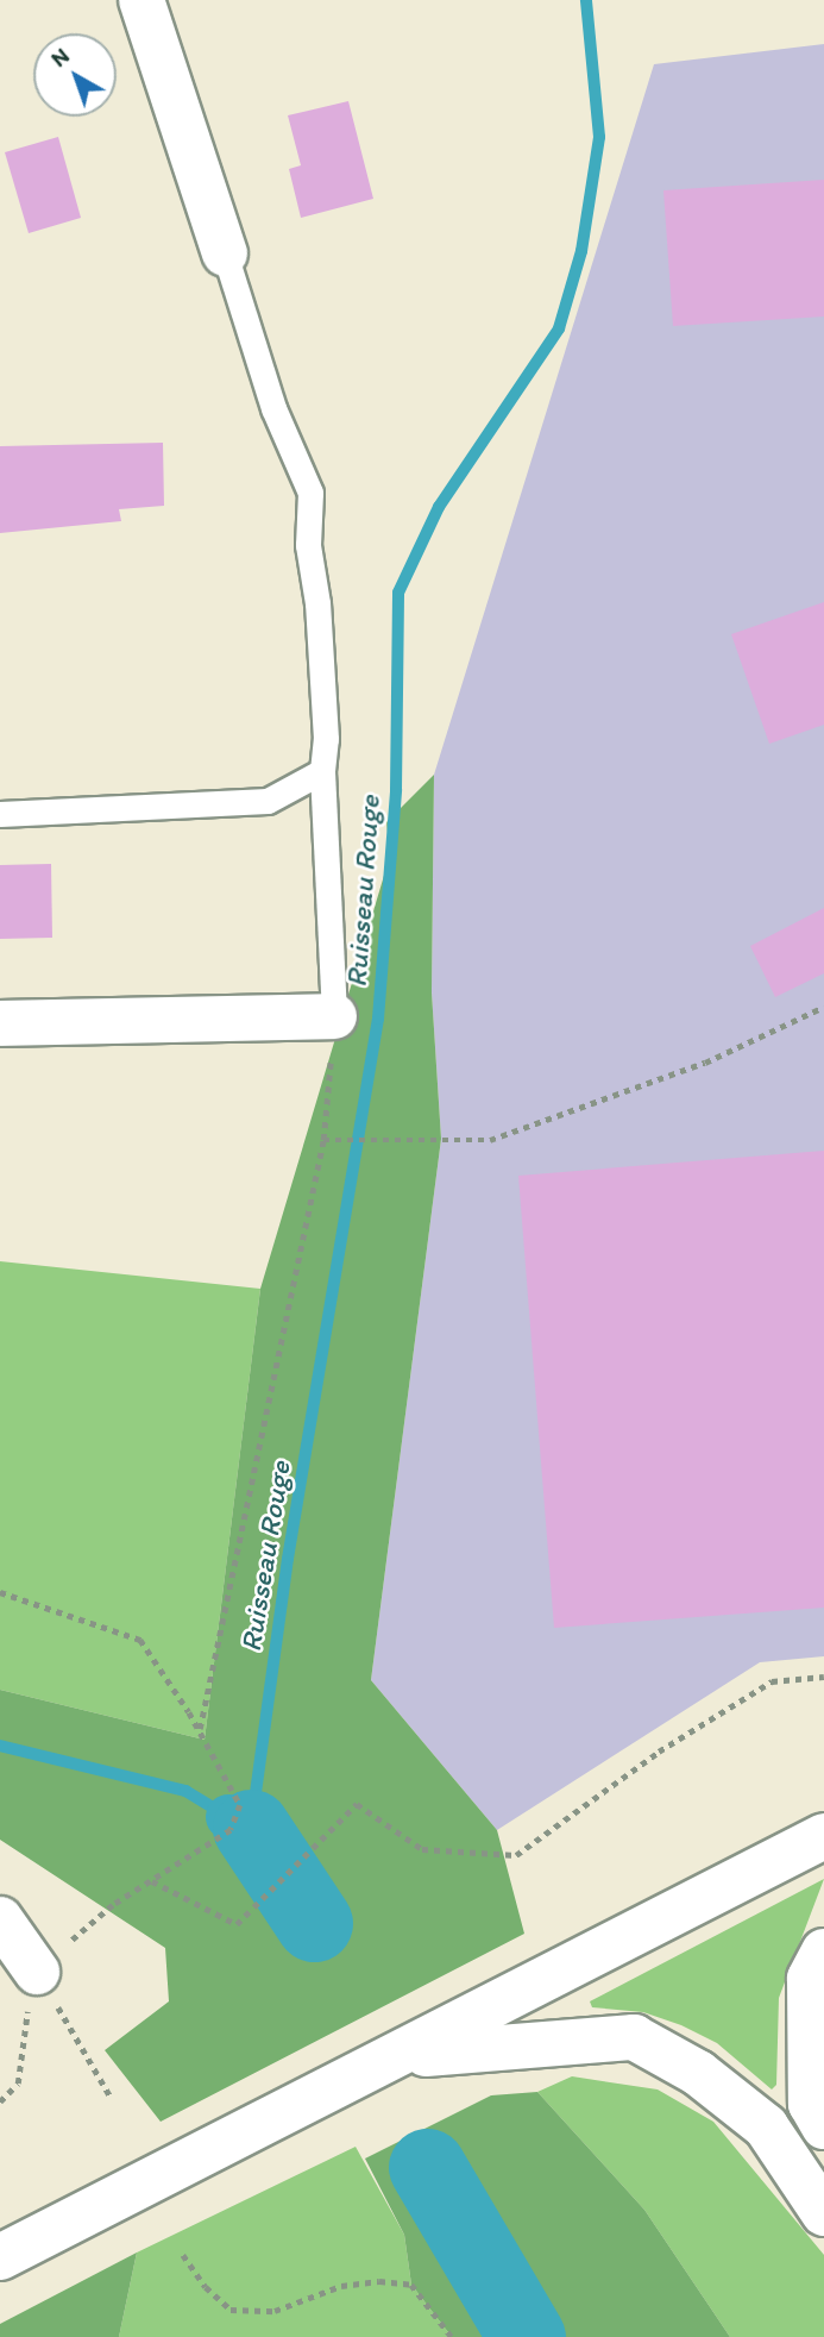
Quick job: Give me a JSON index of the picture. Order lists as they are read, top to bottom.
{
  "water": ["Ruisseau Rouge"],
  "north": "top left"
}
